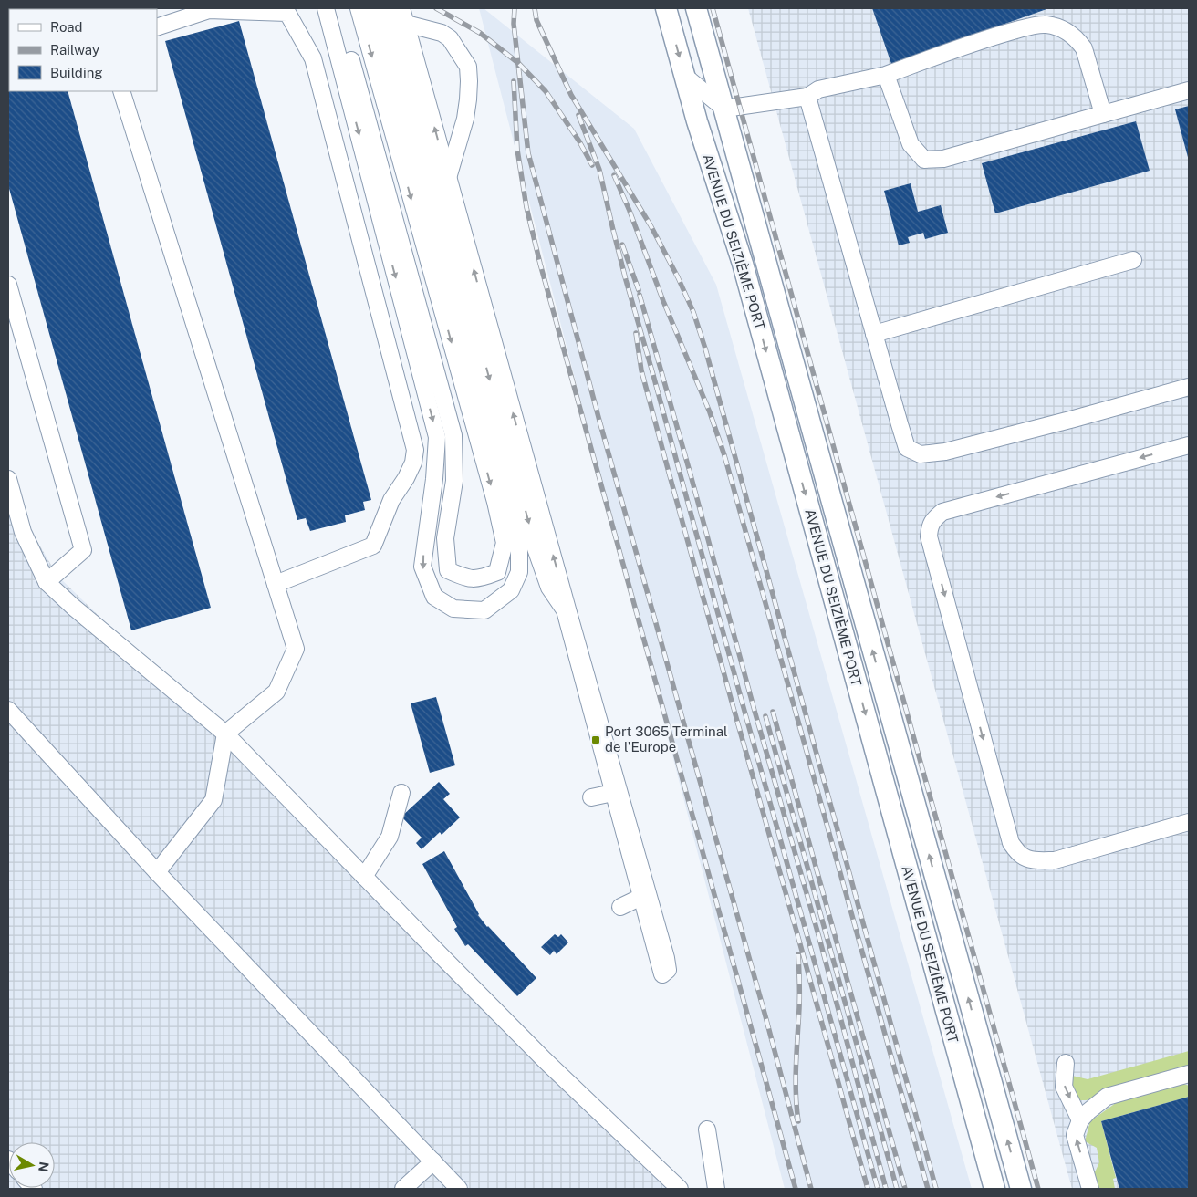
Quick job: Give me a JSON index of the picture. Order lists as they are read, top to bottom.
{
  "streets": {
    "main road": ["AVENUE DU SEIZIÈME PORT"]
  },
  "places": {
    "transit": ["Port 3065 Terminal de l'Europe"]
  },
  "legend": ["Road", "Railway", "Building"],
  "north": "right"
}
